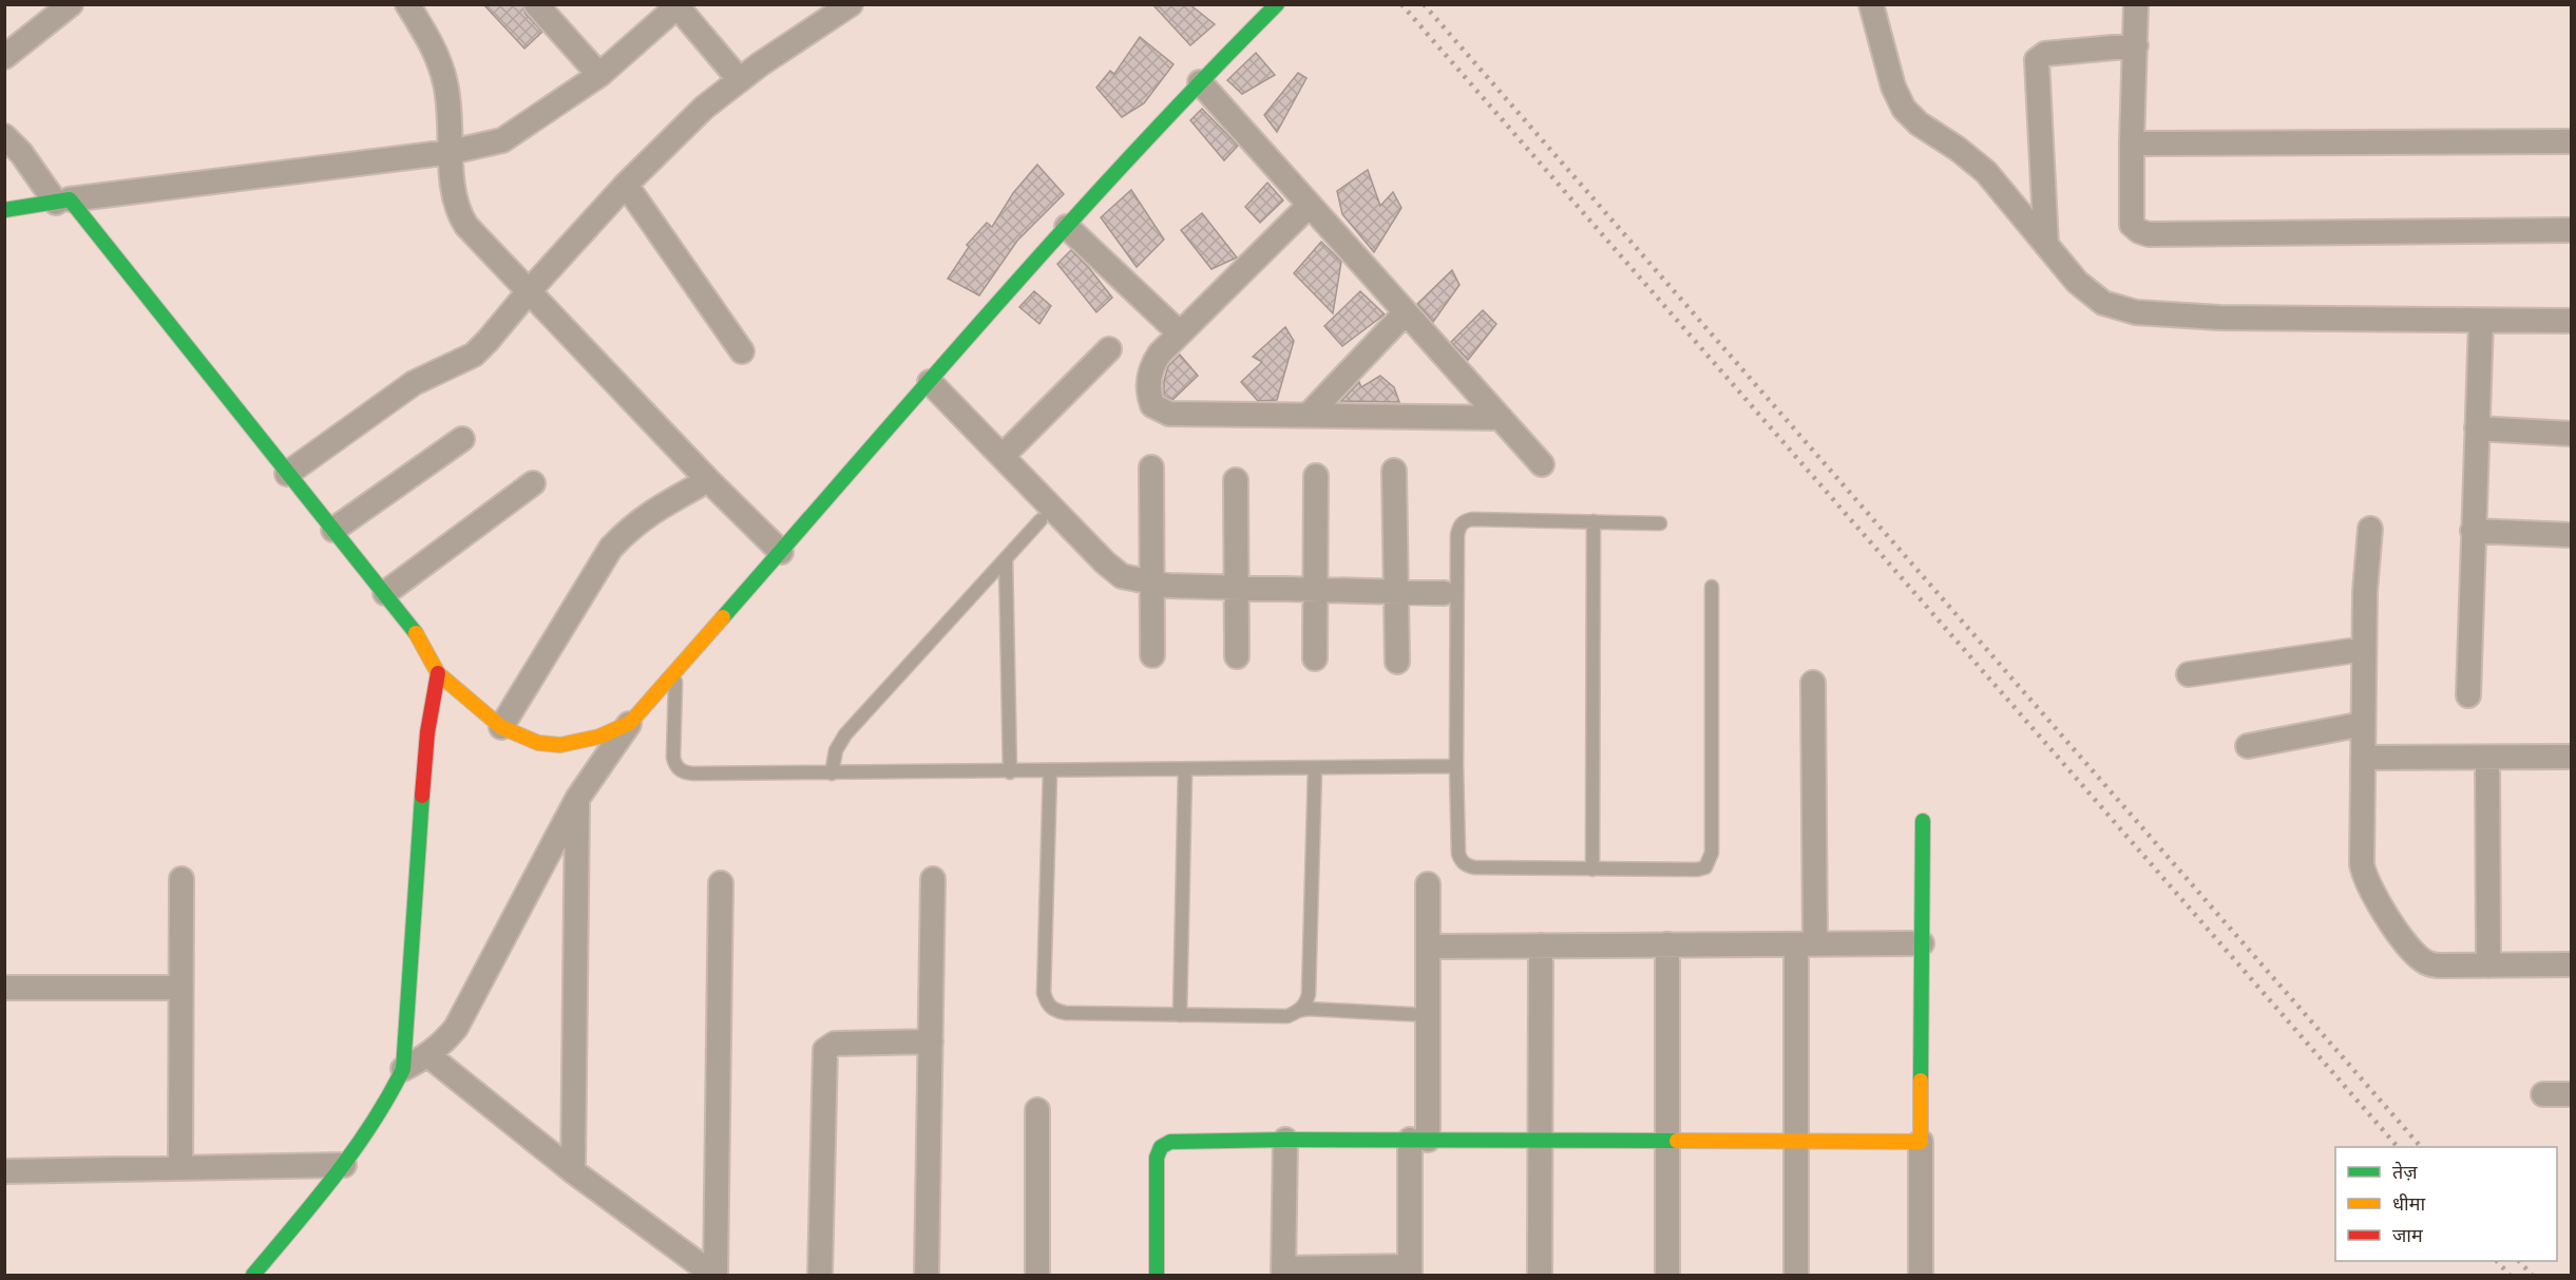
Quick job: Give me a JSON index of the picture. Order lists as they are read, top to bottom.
{
  "legend": ["तेज़", "धीमा", "जाम"]
}
